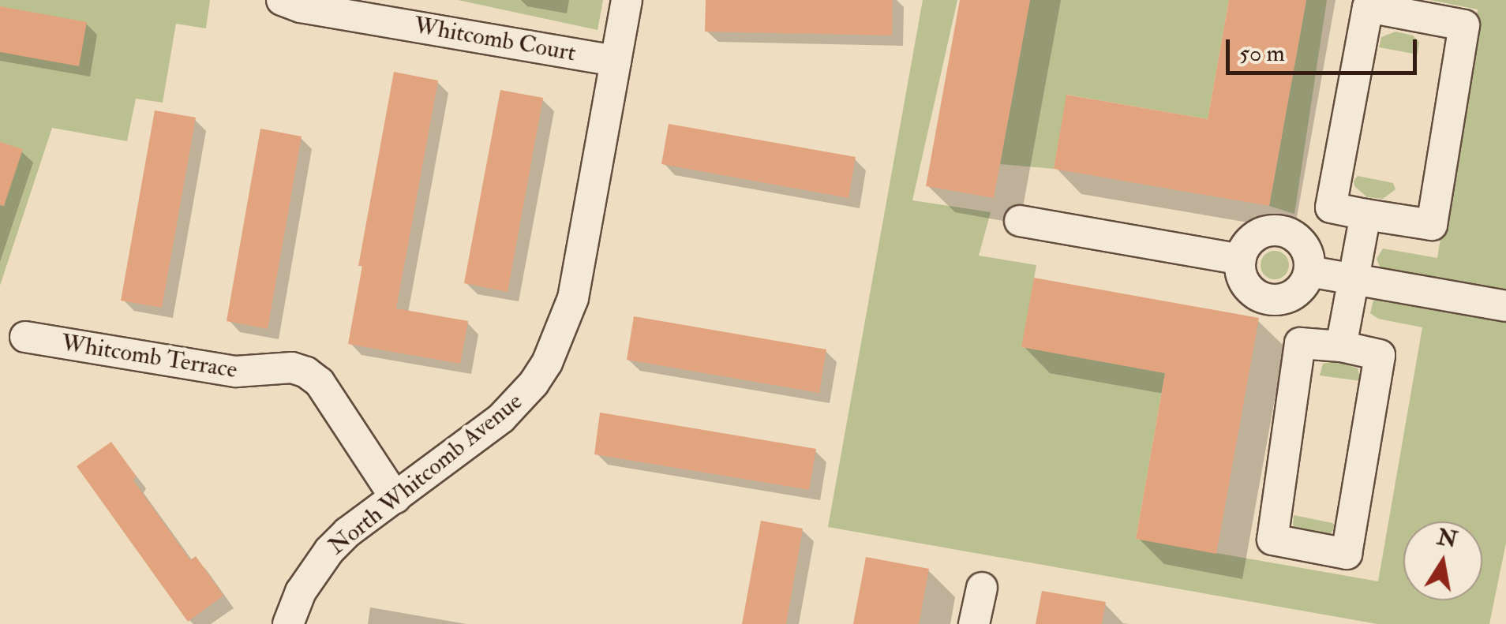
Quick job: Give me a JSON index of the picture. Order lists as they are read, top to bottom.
{
  "streets": {
    "street": ["Whitcomb Court", "Whitcomb Terrace", "North Whitcomb Avenue"]
  },
  "crossings": [
    ["Whitcomb Court", "North Whitcomb Avenue"],
    ["Whitcomb Terrace", "North Whitcomb Avenue"]
  ],
  "scale_bar": "50 m",
  "north": "top"
}
